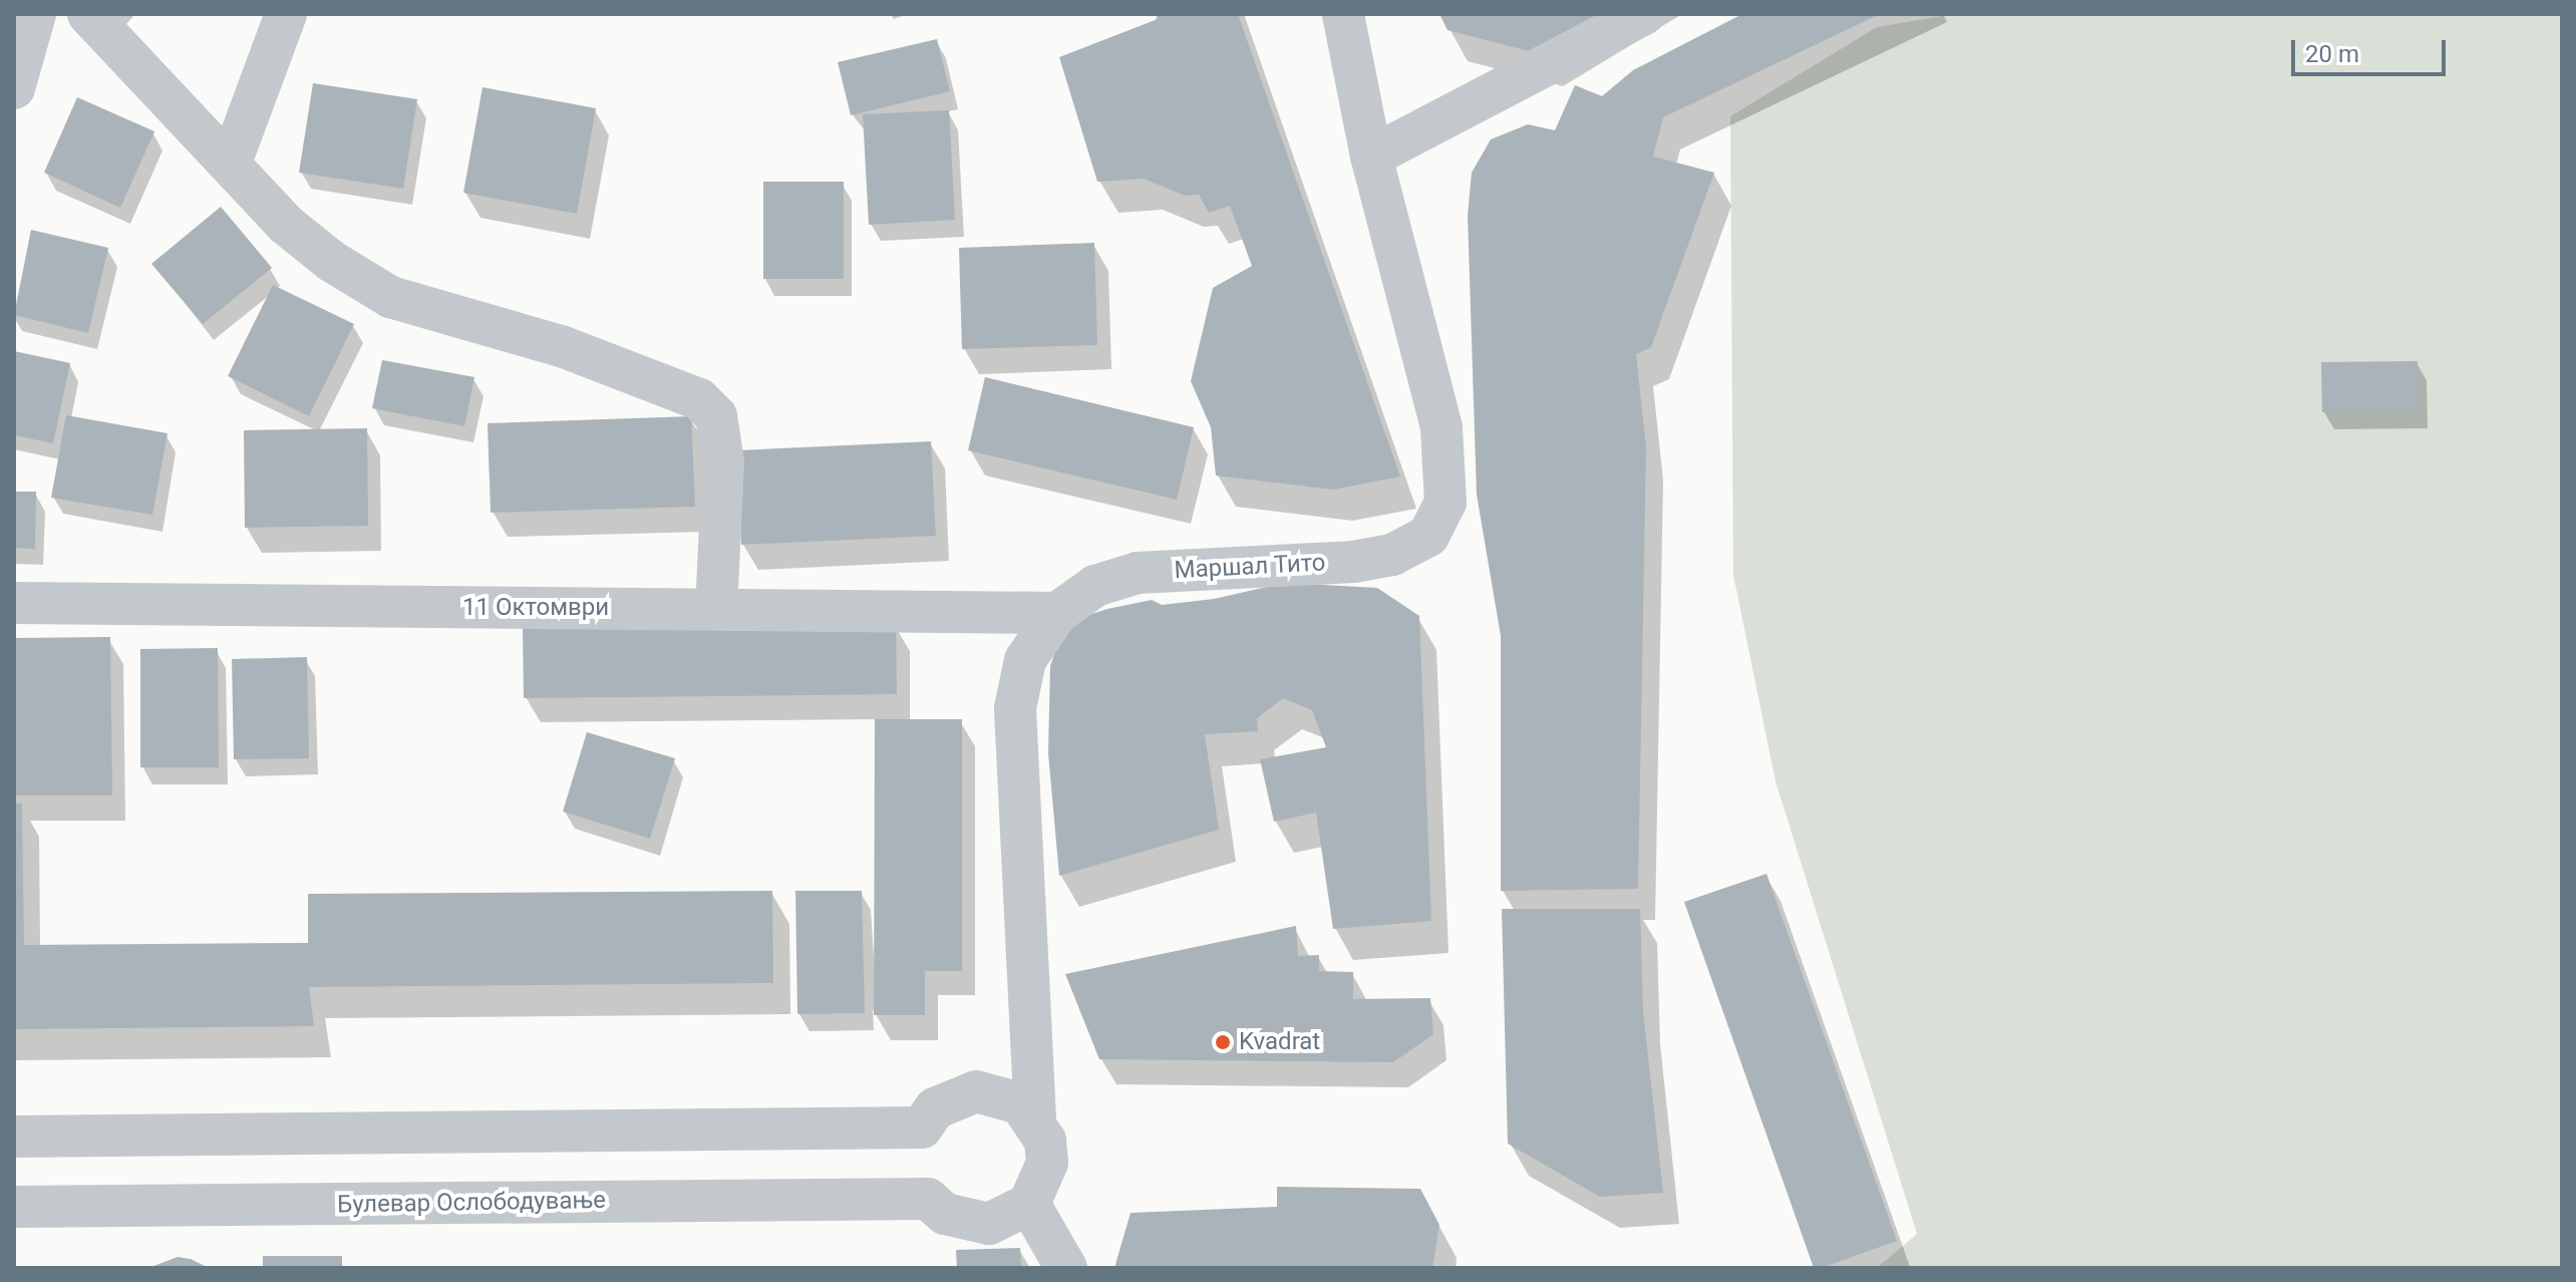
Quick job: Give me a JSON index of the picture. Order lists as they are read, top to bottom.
{
  "streets": {
    "street": ["Маршал Тито", "11 Октомври", "Булевар Ослободување"]
  },
  "crossings": [
    ["Маршал Тито", "11 Октомври"],
    ["Маршал Тито", "Булевар Ослободување"]
  ],
  "places": ["Kvadrat"],
  "scale_bar": "20 m"
}
